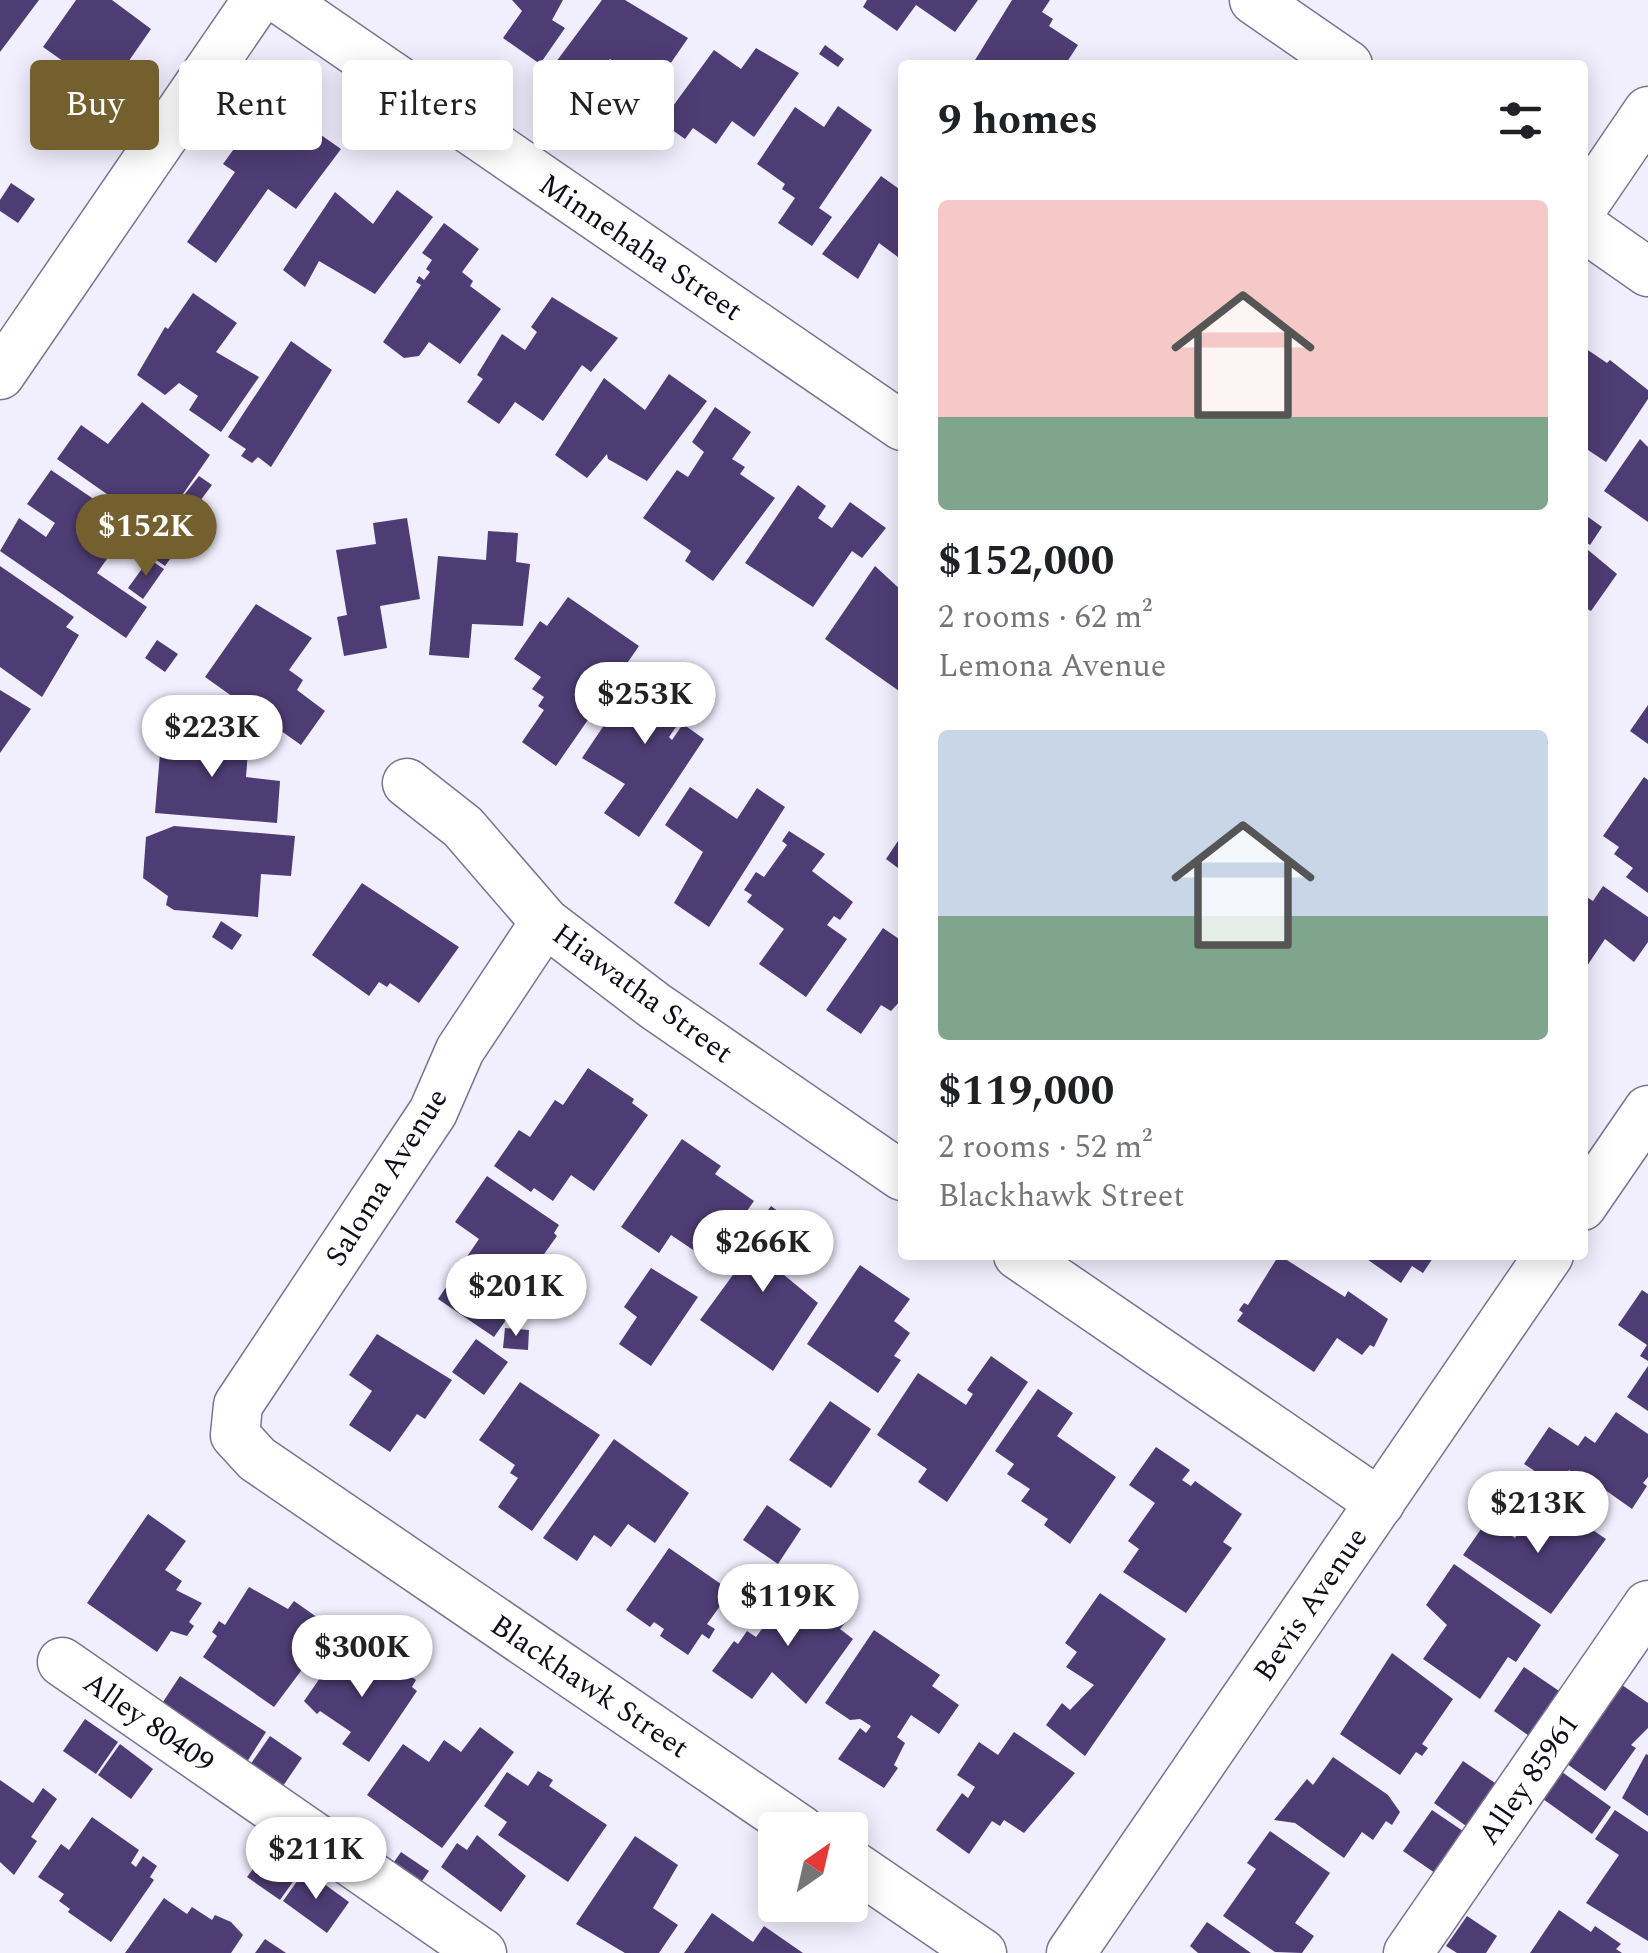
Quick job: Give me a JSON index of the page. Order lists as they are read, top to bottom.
{
  "streets": {
    "street": [
      "Minnehaha Street",
      "Hiawatha Street",
      "Saloma Avenue",
      "Bevis Avenue",
      "Blackhawk Street",
      "Alley 80409",
      "Alley 85961"
    ]
  },
  "crossings": [
    ["Hiawatha Street", "Saloma Avenue"],
    ["Saloma Avenue", "Blackhawk Street"]
  ],
  "north": "top right",
  "page": {
    "chip": [
      "Buy",
      "Rent",
      "Filters",
      "New"
    ],
    "heading": "9 homes",
    "list": [
      {
        "name": "$152,000",
        "note": "2 rooms · 62 m² · Lemona Avenue"
      },
      {
        "name": "$119,000",
        "note": "2 rooms · 52 m² · Blackhawk Street"
      }
    ],
    "price": [
      "$152K",
      "$253K",
      "$223K",
      "$266K",
      "$201K",
      "$213K",
      "$119K",
      "$300K",
      "$211K"
    ]
  }
}
